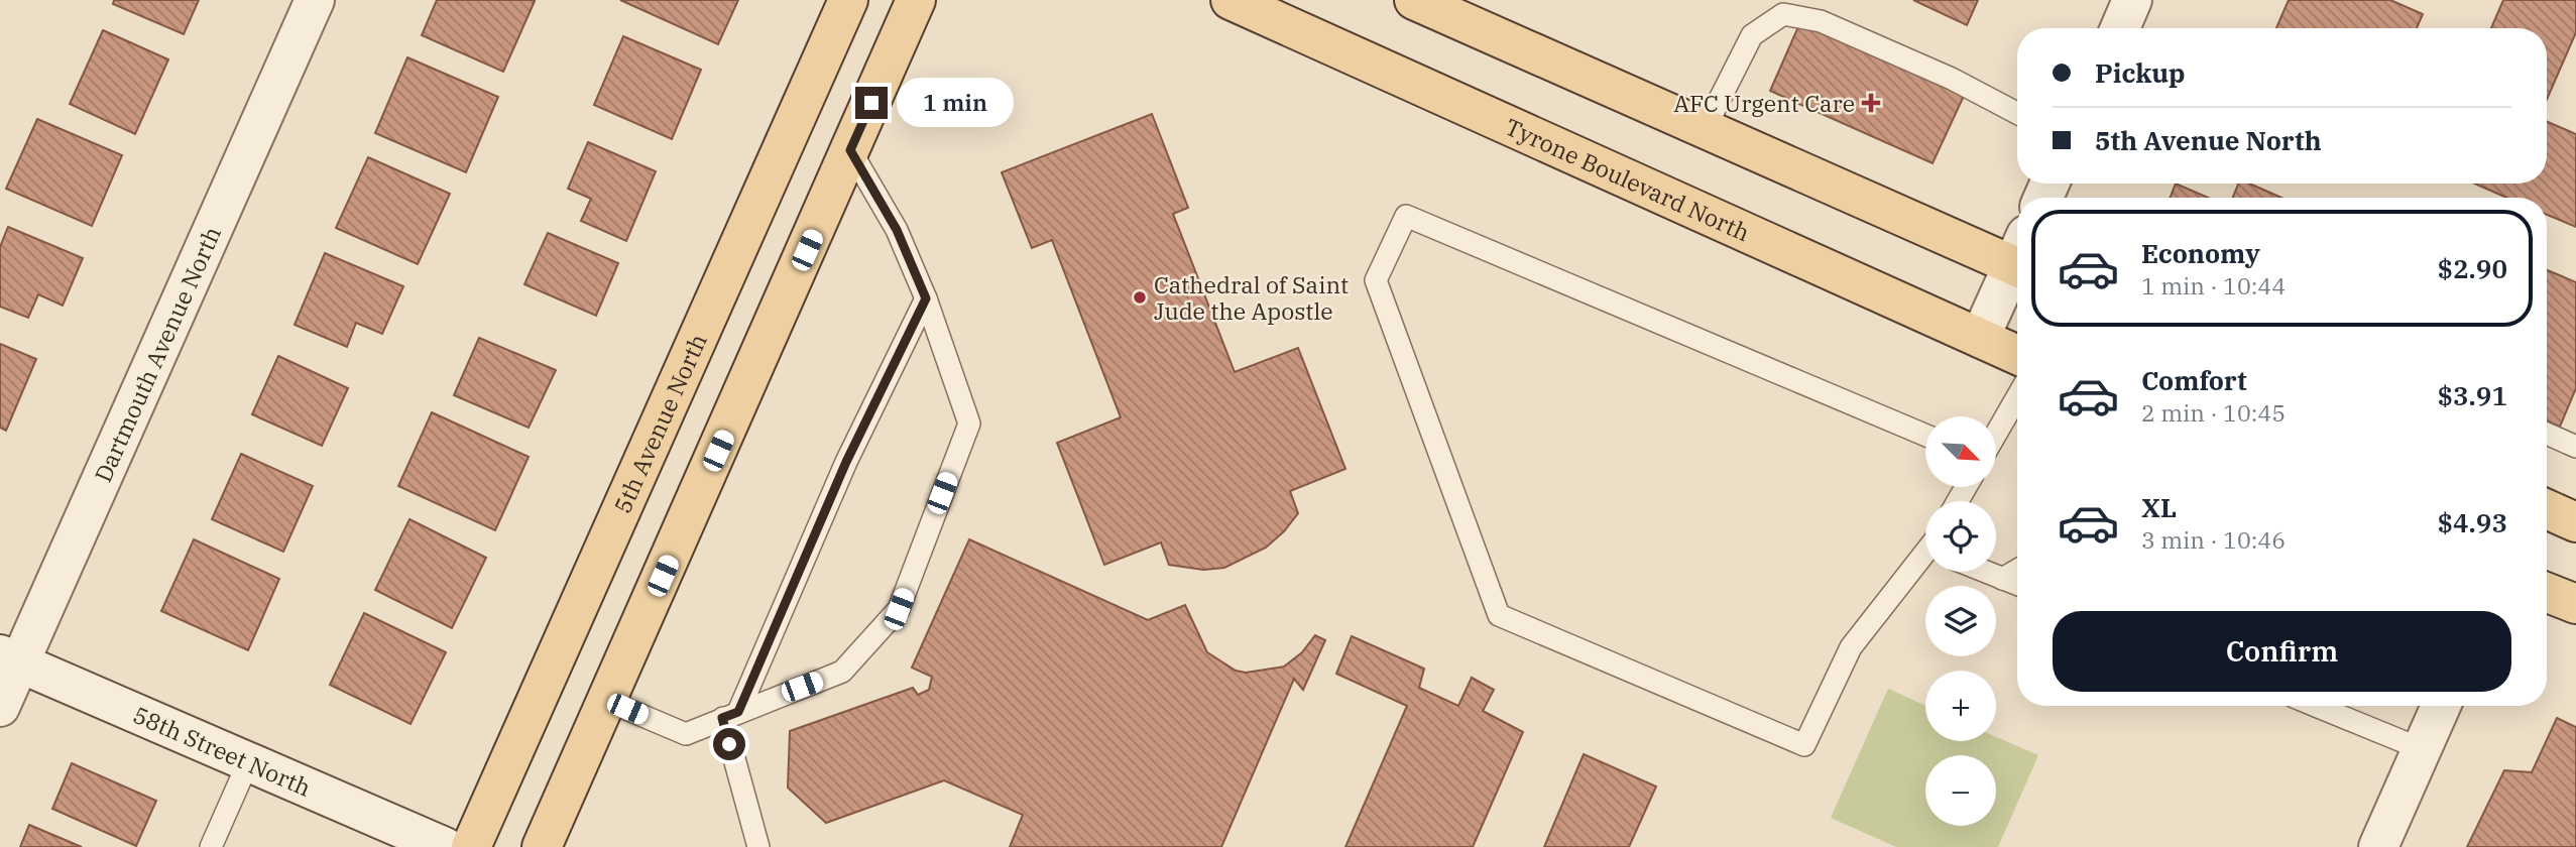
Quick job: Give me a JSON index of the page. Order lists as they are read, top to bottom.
{
  "streets": {
    "main road": ["Tyrone Boulevard North", "5th Avenue North"],
    "street": ["Dartmouth Avenue North", "58th Street North"]
  },
  "crossings": [
    ["Dartmouth Avenue North", "58th Street North"]
  ],
  "places": {
    "health": ["AFC Urgent Care"],
    "other": ["Cathedral of Saint Jude the Apostle"]
  },
  "north": "bottom right",
  "page": {
    "banner": ["Pickup", "5th Avenue North"],
    "bubble": "1 min",
    "list": [
      {
        "name": "Economy",
        "note": "1 min · 10:44",
        "value": "$2.90"
      },
      {
        "name": "Comfort",
        "note": "2 min · 10:45",
        "value": "$3.91"
      },
      {
        "name": "XL",
        "note": "3 min · 10:46",
        "value": "$4.93"
      }
    ],
    "map_buttons": ["+", "−"],
    "buttons": "Confirm"
  }
}
